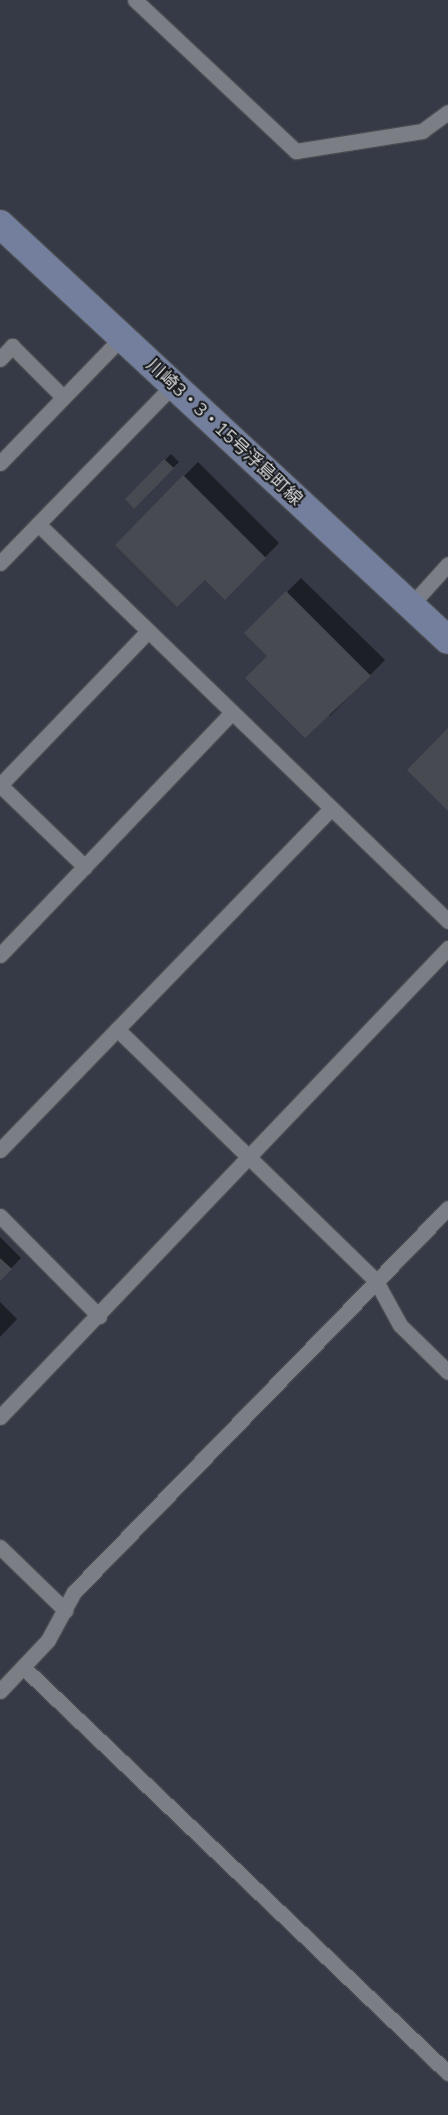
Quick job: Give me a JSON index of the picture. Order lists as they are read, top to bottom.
{
  "streets": {
    "street": ["川崎3・3・15号浮島町線"]
  }
}
